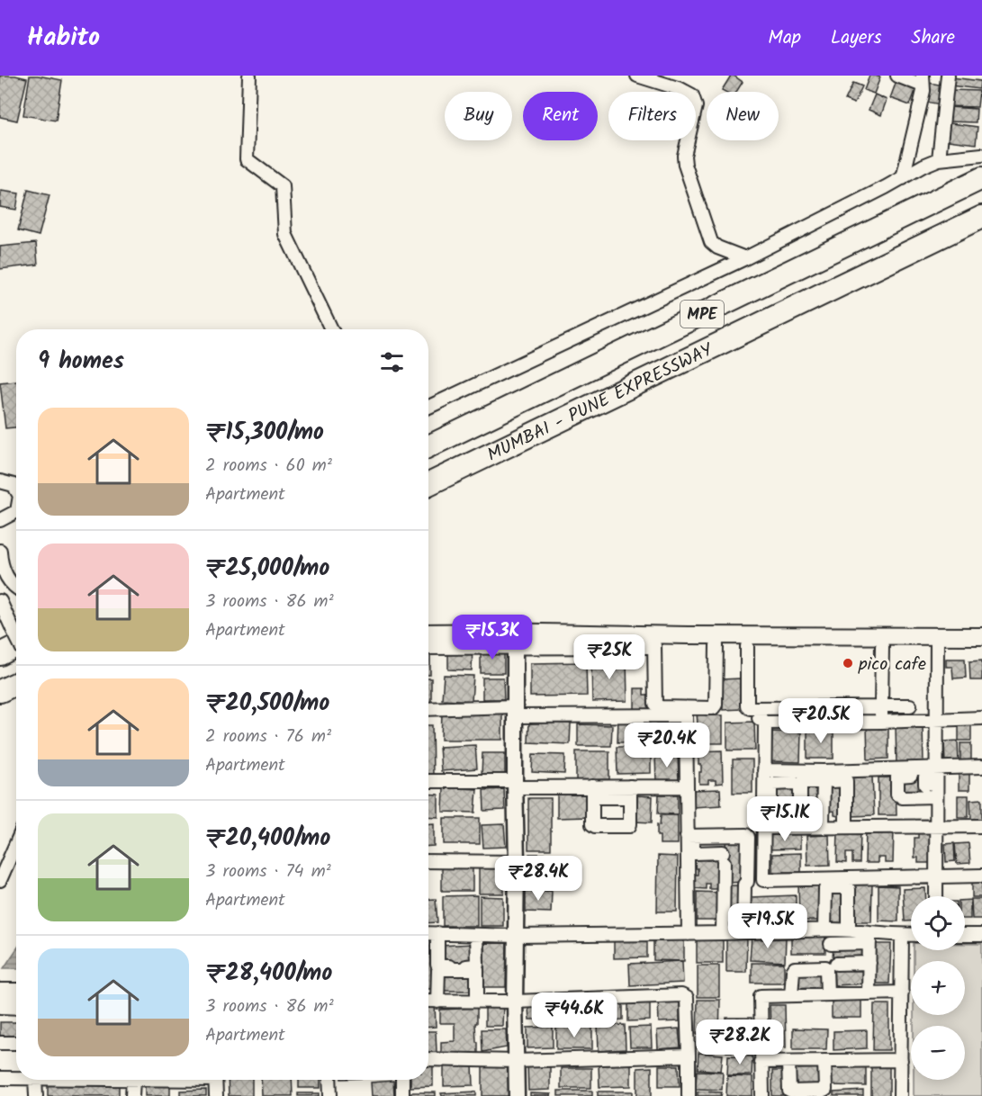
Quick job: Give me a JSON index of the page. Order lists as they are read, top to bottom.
{
  "streets": {
    "highway": ["MPE", "MUMBAI - PUNE EXPRESSWAY"]
  },
  "places": ["pico cafe"],
  "page": {
    "header": "Habito",
    "nav": ["Map", "Layers", "Share"],
    "chip": [
      "Buy",
      "Rent",
      "Filters",
      "New"
    ],
    "heading": "9 homes",
    "list": [
      {
        "name": "₹15,300/mo",
        "note": "2 rooms · 60 m² · Apartment"
      },
      {
        "name": "₹25,000/mo",
        "note": "3 rooms · 86 m² · Apartment"
      },
      {
        "name": "₹20,500/mo",
        "note": "2 rooms · 76 m² · Apartment"
      },
      {
        "name": "₹20,400/mo",
        "note": "3 rooms · 74 m² · Apartment"
      },
      {
        "name": "₹28,400/mo",
        "note": "3 rooms · 86 m² · Apartment"
      }
    ],
    "price": [
      "₹15.3K",
      "₹25K",
      "₹20.5K",
      "₹20.4K",
      "₹15.1K",
      "₹28.4K",
      "₹19.5K",
      "₹44.6K",
      "₹28.2K"
    ],
    "map_buttons": ["+", "−"]
  }
}
